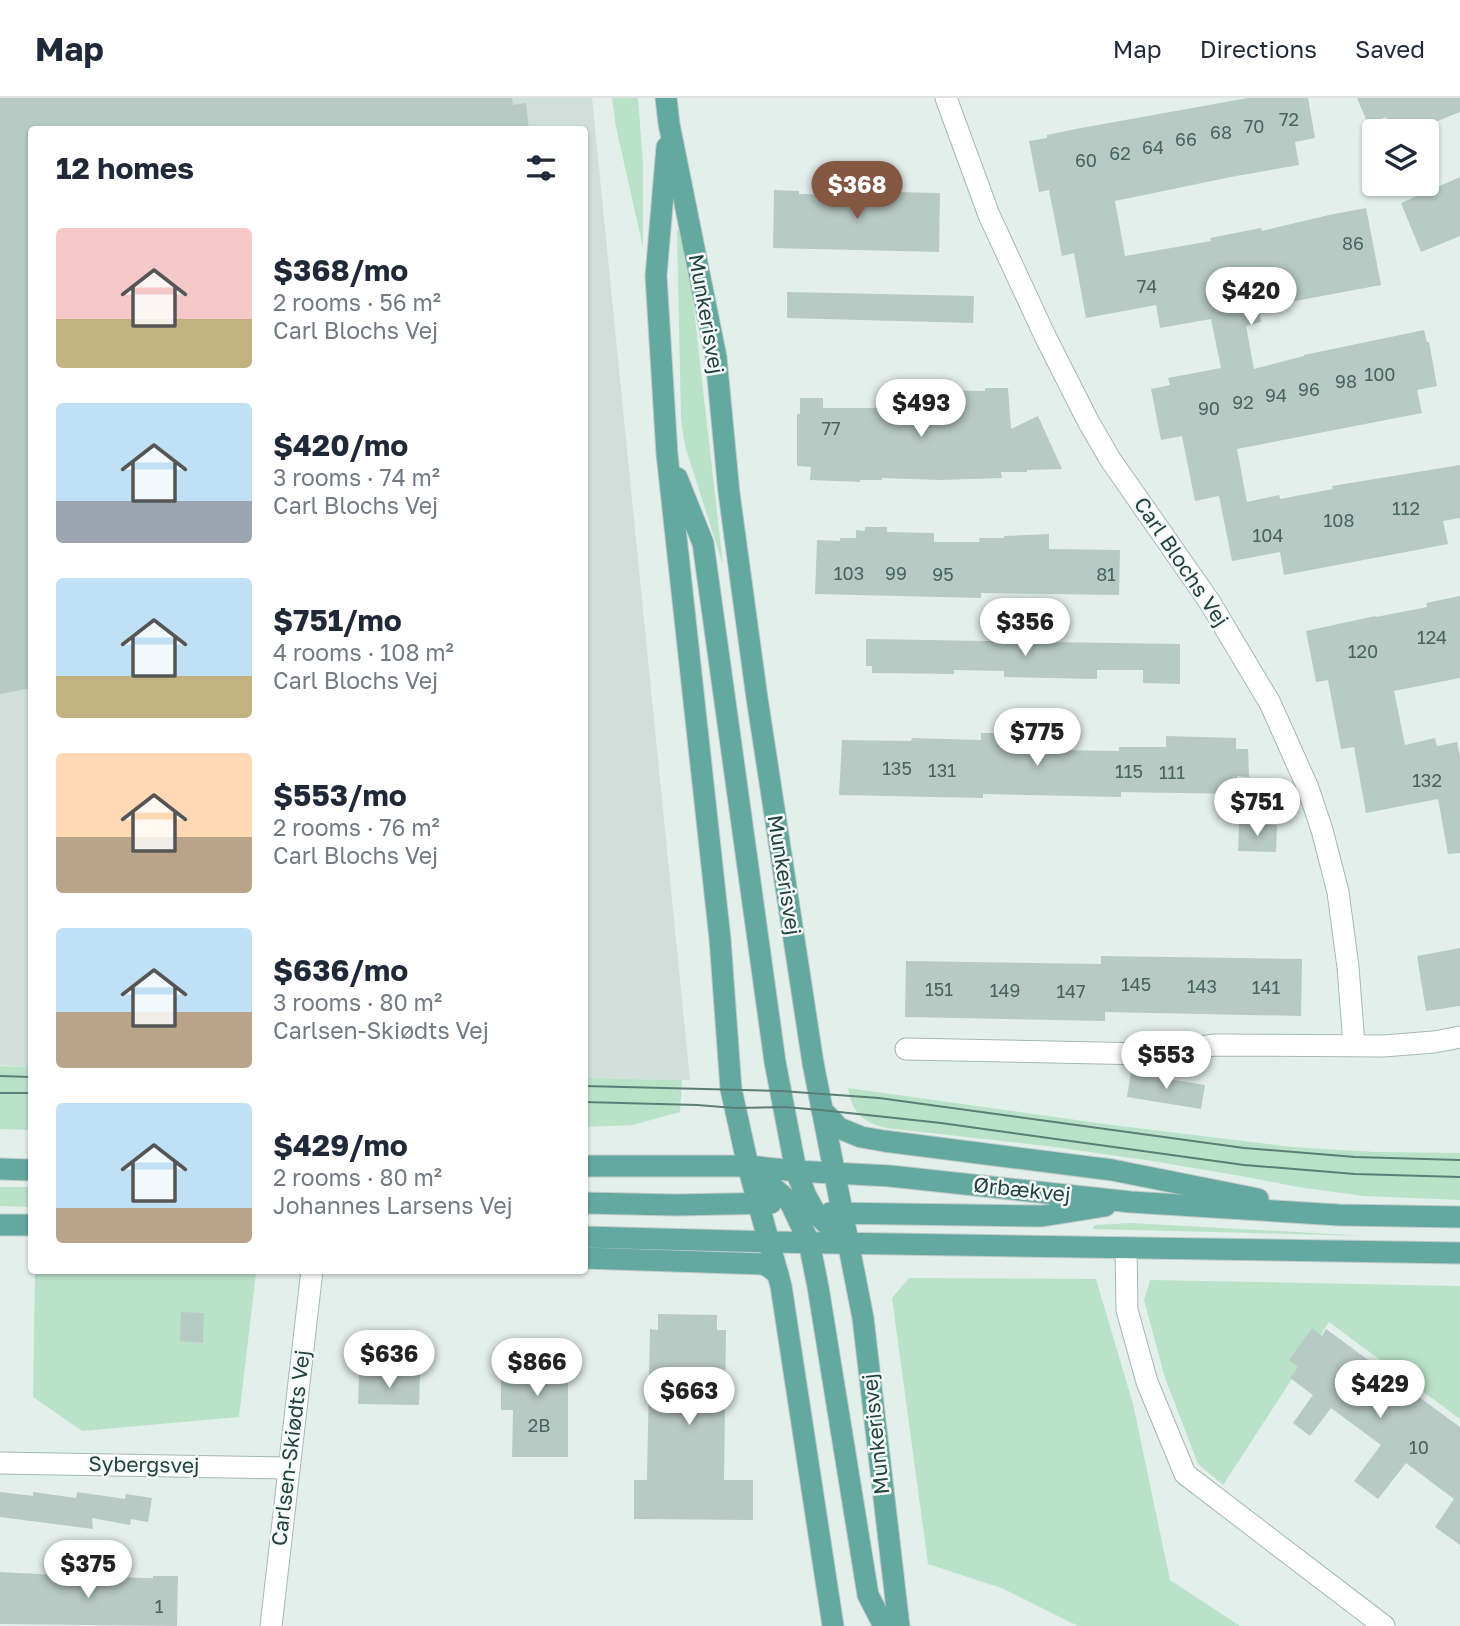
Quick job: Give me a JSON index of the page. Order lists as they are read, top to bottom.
{
  "streets": {
    "main road": ["Munkerisvej", "Ørbækvej"],
    "street": ["Carl Blochs Vej", "Carlsen-Skiødts Vej", "Sybergsvej"]
  },
  "crossings": [
    ["Munkerisvej", "Ørbækvej"],
    ["Carlsen-Skiødts Vej", "Sybergsvej"]
  ],
  "house_numbers": [
    "72",
    "70",
    "68",
    "66",
    "64",
    "62",
    "60",
    "86",
    "74",
    "100",
    "98",
    "96",
    "94",
    "92",
    "90",
    "77",
    "112",
    "108",
    "104",
    "103",
    "99",
    "95",
    "81",
    "124",
    "120",
    "135",
    "131",
    "115",
    "111",
    "132",
    "145",
    "143",
    "141",
    "151",
    "149",
    "147",
    "2B",
    "10",
    "1"
  ],
  "page": {
    "header": "Map",
    "nav": ["Map", "Directions", "Saved"],
    "heading": "12 homes",
    "price": [
      "$368",
      "$420",
      "$493",
      "$356",
      "$775",
      "$751",
      "$553",
      "$636",
      "$866",
      "$429",
      "$663",
      "$375"
    ],
    "list": [
      {
        "name": "$368/mo",
        "note": "2 rooms · 56 m² · Carl Blochs Vej"
      },
      {
        "name": "$420/mo",
        "note": "3 rooms · 74 m² · Carl Blochs Vej"
      },
      {
        "name": "$751/mo",
        "note": "4 rooms · 108 m² · Carl Blochs Vej"
      },
      {
        "name": "$553/mo",
        "note": "2 rooms · 76 m² · Carl Blochs Vej"
      },
      {
        "name": "$636/mo",
        "note": "3 rooms · 80 m² · Carlsen-Skiødts Vej"
      },
      {
        "name": "$429/mo",
        "note": "2 rooms · 80 m² · Johannes Larsens Vej"
      }
    ]
  }
}
